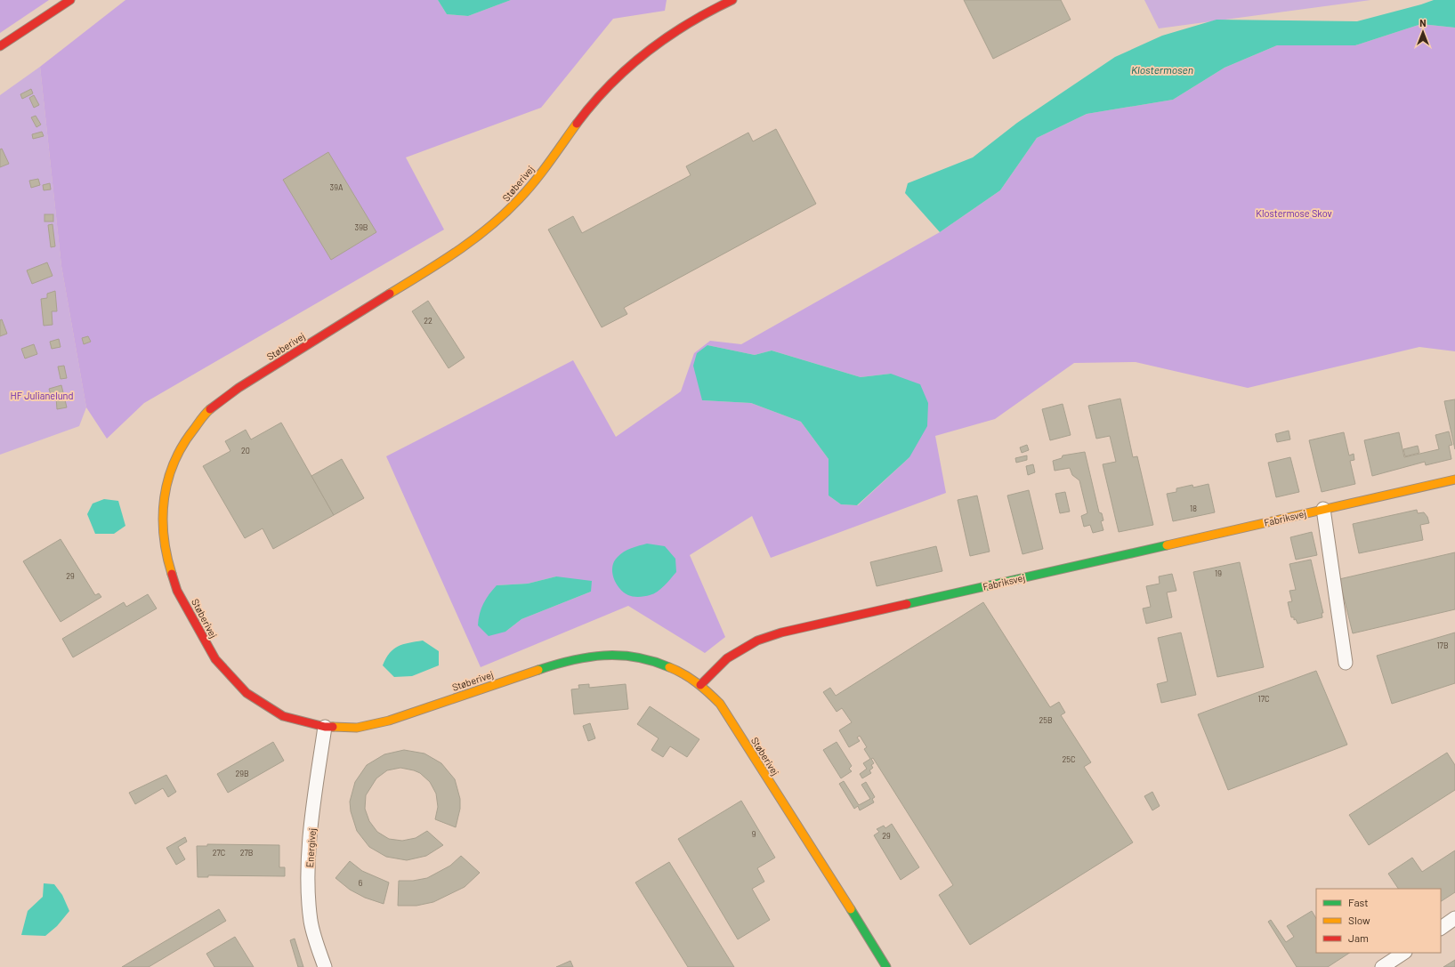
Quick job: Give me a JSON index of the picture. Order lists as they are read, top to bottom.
{
  "streets": {
    "street": ["Støberivej", "Fabriksvej", "Energivej"]
  },
  "crossings": [
    ["Støberivej", "Fabriksvej"],
    ["Støberivej", "Energivej"]
  ],
  "water": ["Klostermosen"],
  "parks": ["Klostermose Skov", "HF Julianelund"],
  "house_numbers": [
    "39A",
    "39B",
    "22",
    "20",
    "18",
    "19",
    "29",
    "17B",
    "17C",
    "25B",
    "25C",
    "29B",
    "9",
    "29",
    "27C",
    "27B",
    "6"
  ],
  "legend": ["Fast", "Slow", "Jam"],
  "north": "top"
}
